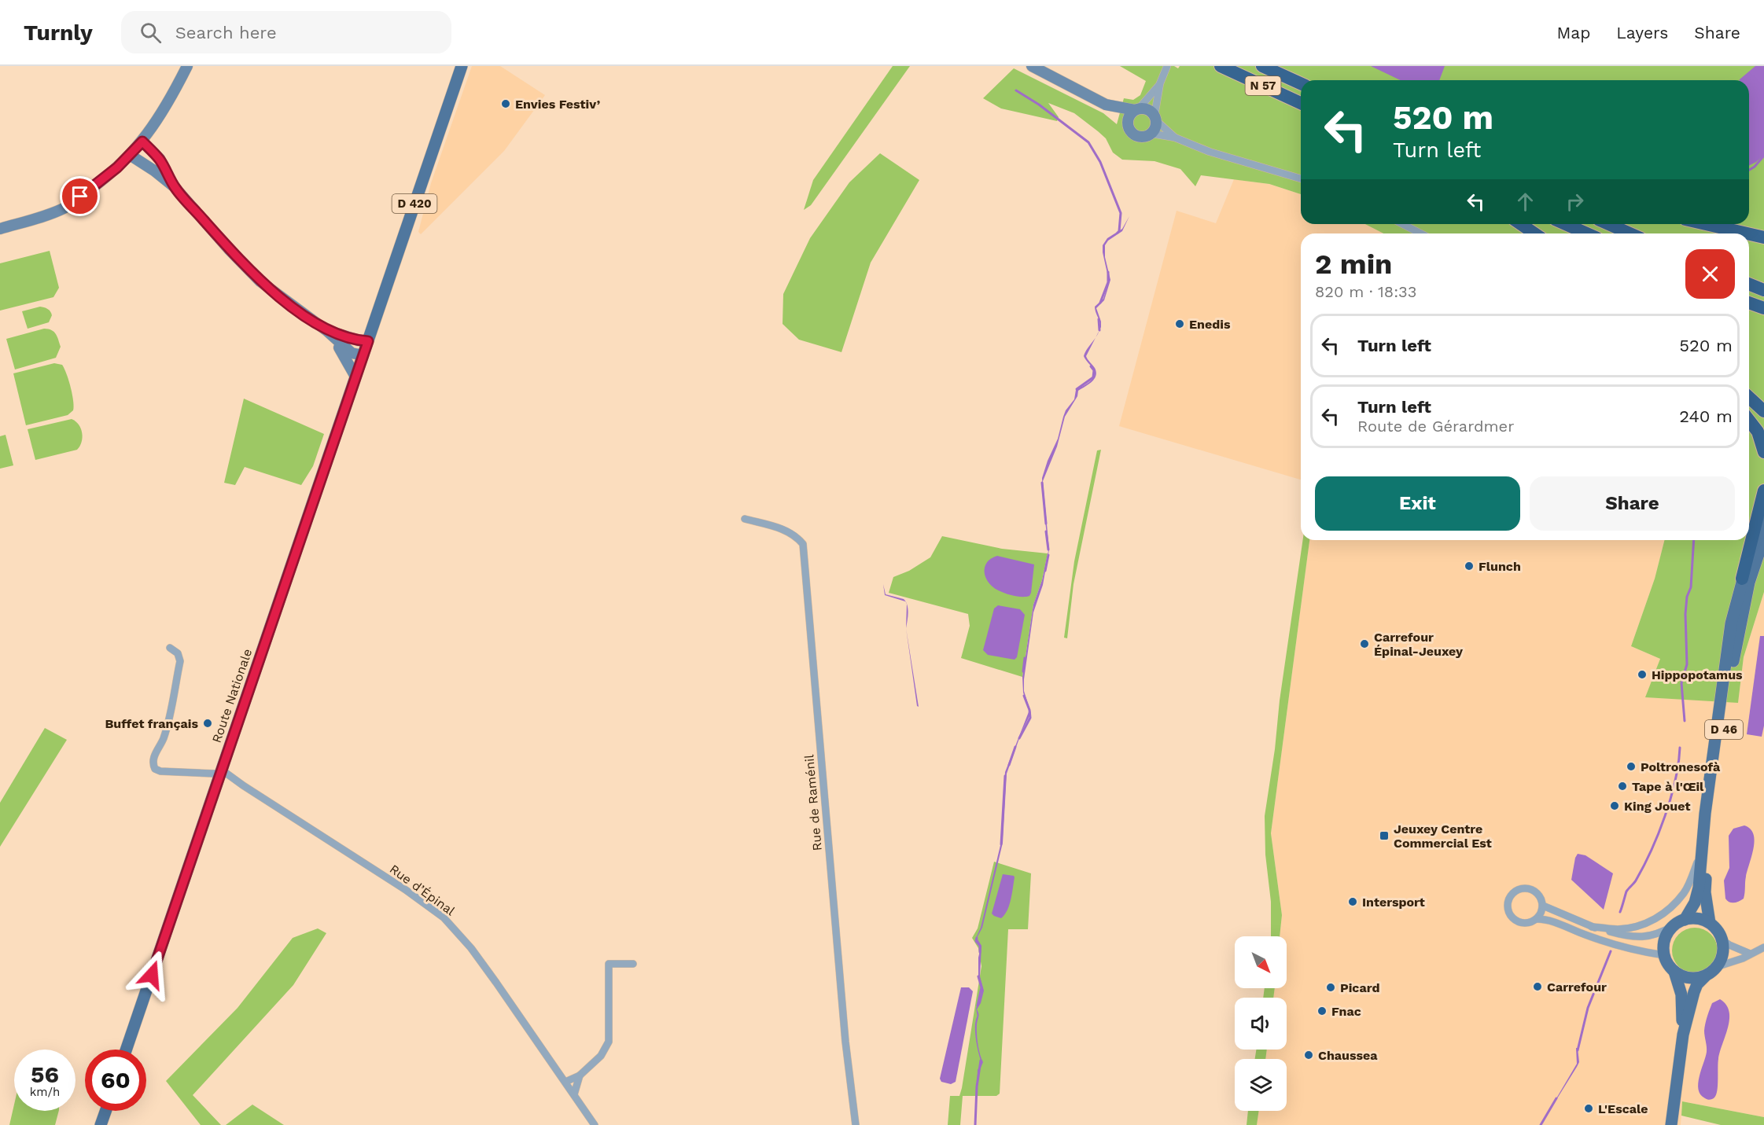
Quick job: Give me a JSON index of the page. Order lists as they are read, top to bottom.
{
  "streets": {
    "highway": ["N 57"],
    "main road": ["D 420", "Route Nationale", "D 46"],
    "street": ["Rue de Raménil", "Rue d’Épinal"]
  },
  "crossings": [
    ["D 420", "Route Nationale"],
    ["Route Nationale", "Rue d’Épinal"]
  ],
  "places": {
    "other": [
      "Envies Festiv’",
      "Enedis",
      "Flunch",
      "Carrefour Épinal-Jeuxey",
      "Hippopotamus",
      "Buffet français",
      "Poltronesofà",
      "Tape à l'Œil",
      "King Jouet",
      "Intersport",
      "Carrefour",
      "Picard",
      "Fnac",
      "Chaussea",
      "L'Escale"
    ],
    "transit": ["Jeuxey Centre Commercial Est"]
  },
  "north": "bottom right",
  "page": {
    "header": "Turnly",
    "search": "Search here",
    "nav": ["Map", "Layers", "Share"],
    "turn": ["520 m", "Turn left"],
    "heading": ["2 min", "820 m · 18:33"],
    "list": [
      {
        "name": "Turn left",
        "value": "520 m"
      },
      {
        "name": "Turn left",
        "note": "Route de Gérardmer",
        "value": "240 m"
      }
    ],
    "buttons": ["Exit", "Share"],
    "speed": "56 km/h",
    "limit": "60"
  }
}
